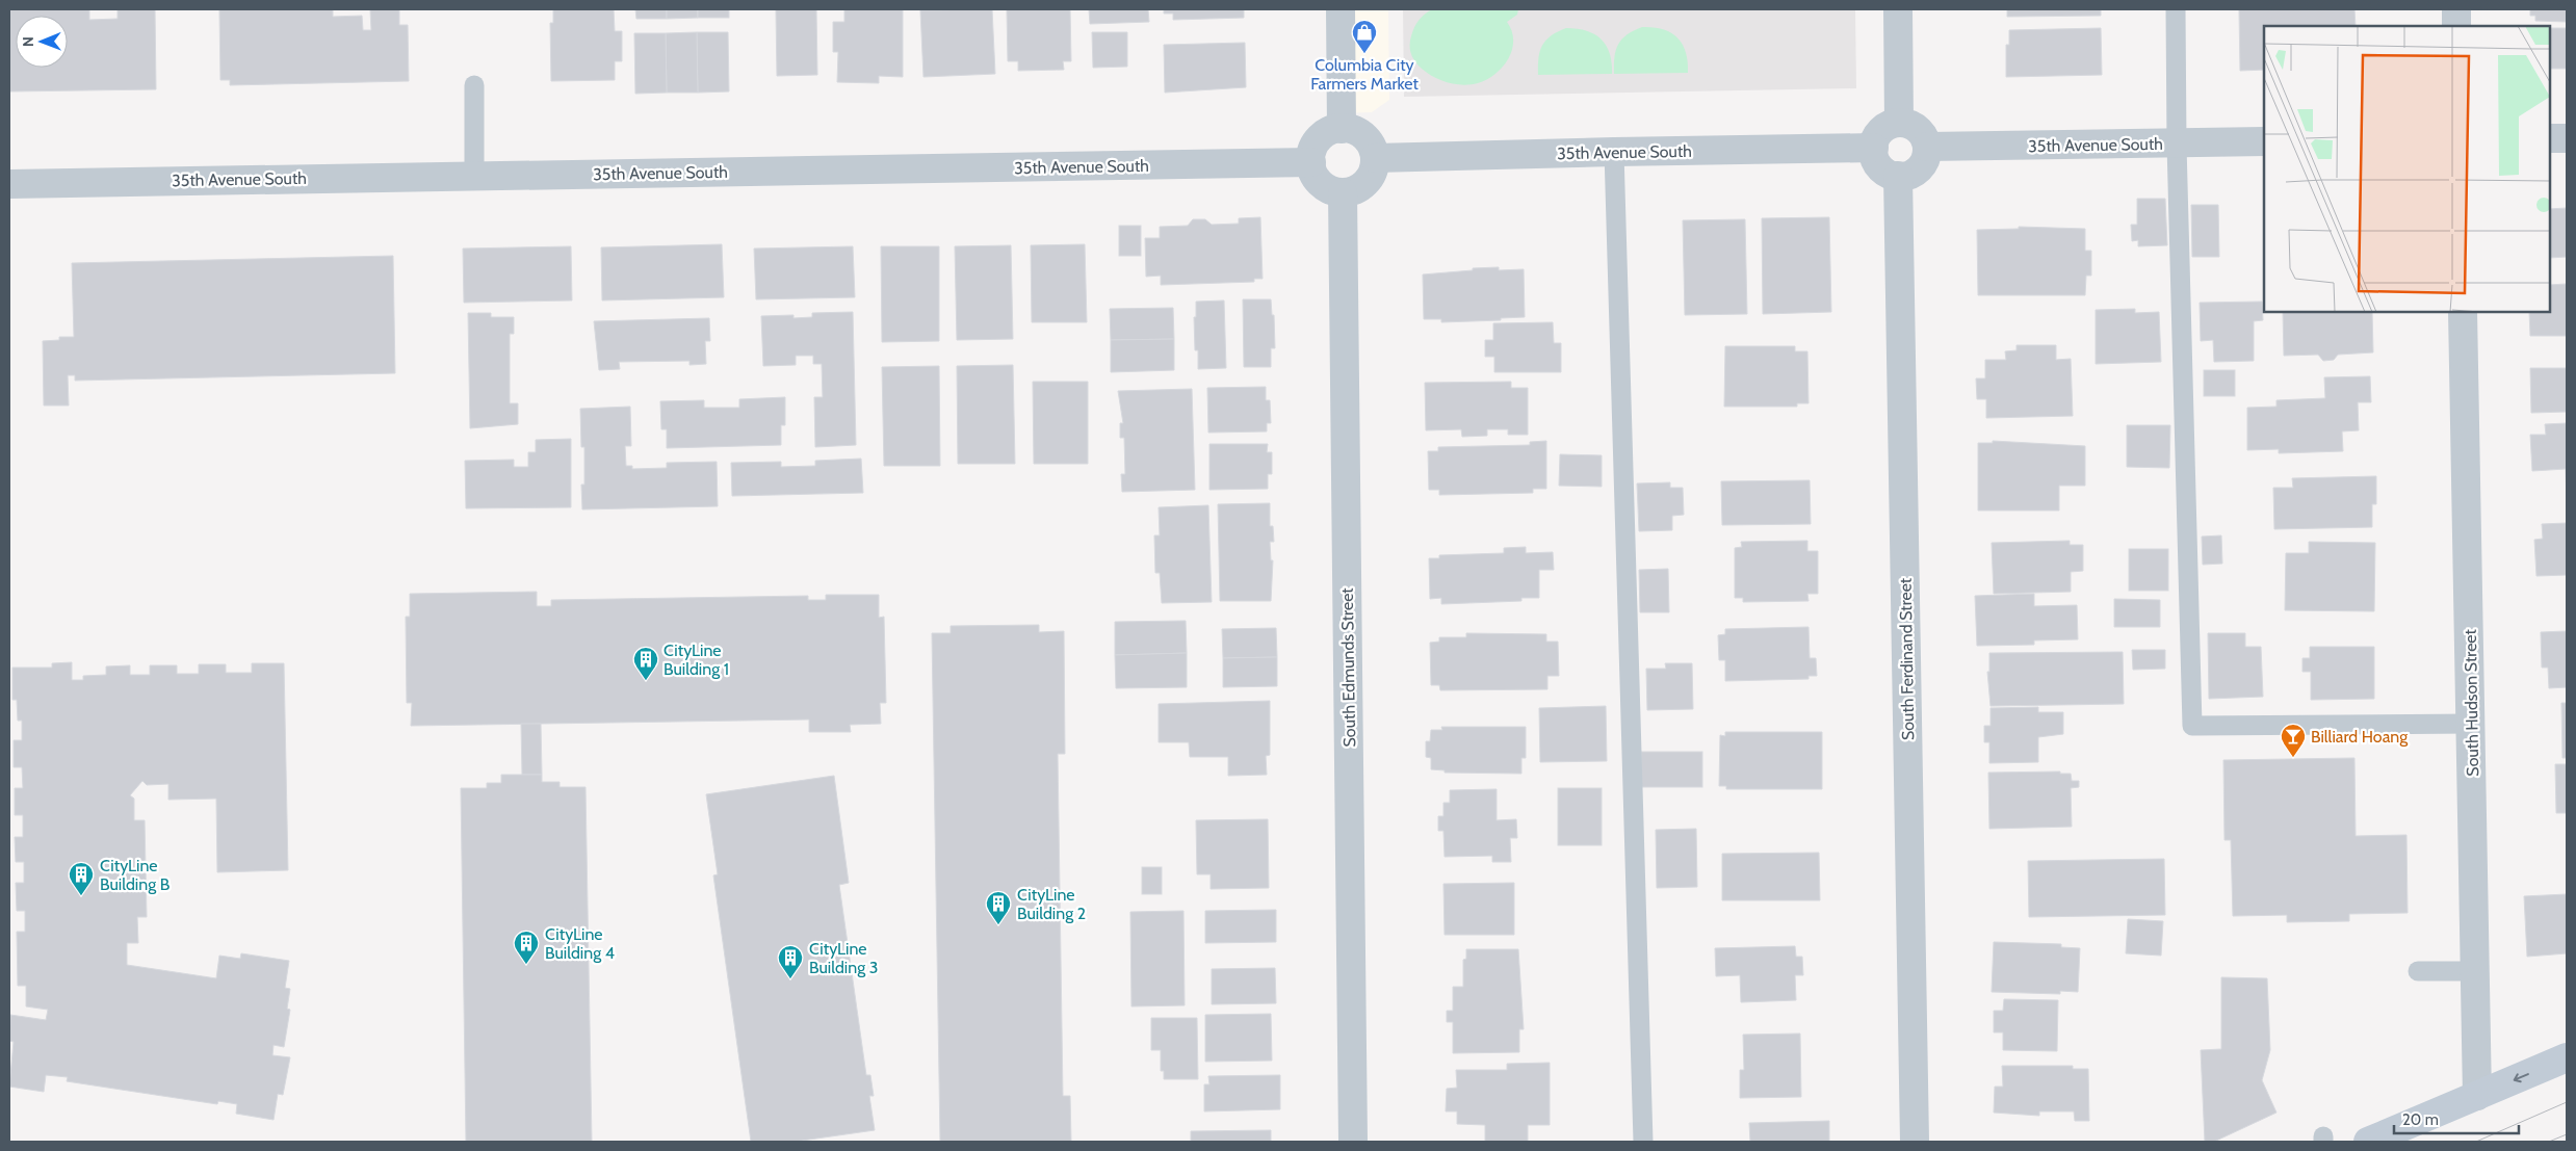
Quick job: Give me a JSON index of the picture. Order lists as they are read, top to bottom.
{
  "streets": {
    "street": [
      "35th Avenue South",
      "South Ferdinand Street",
      "South Edmunds Street",
      "South Hudson Street"
    ]
  },
  "crossings": [
    ["35th Avenue South", "South Ferdinand Street"],
    ["35th Avenue South", "South Edmunds Street"]
  ],
  "places": {
    "shop": ["Columbia City Farmers Market"],
    "building": [
      "CityLine Building 1",
      "CityLine Building B",
      "CityLine Building 2",
      "CityLine Building 4",
      "CityLine Building 3"
    ],
    "bar": ["Billiard Hoang"]
  },
  "scale_bar": "20 m",
  "north": "left"
}
